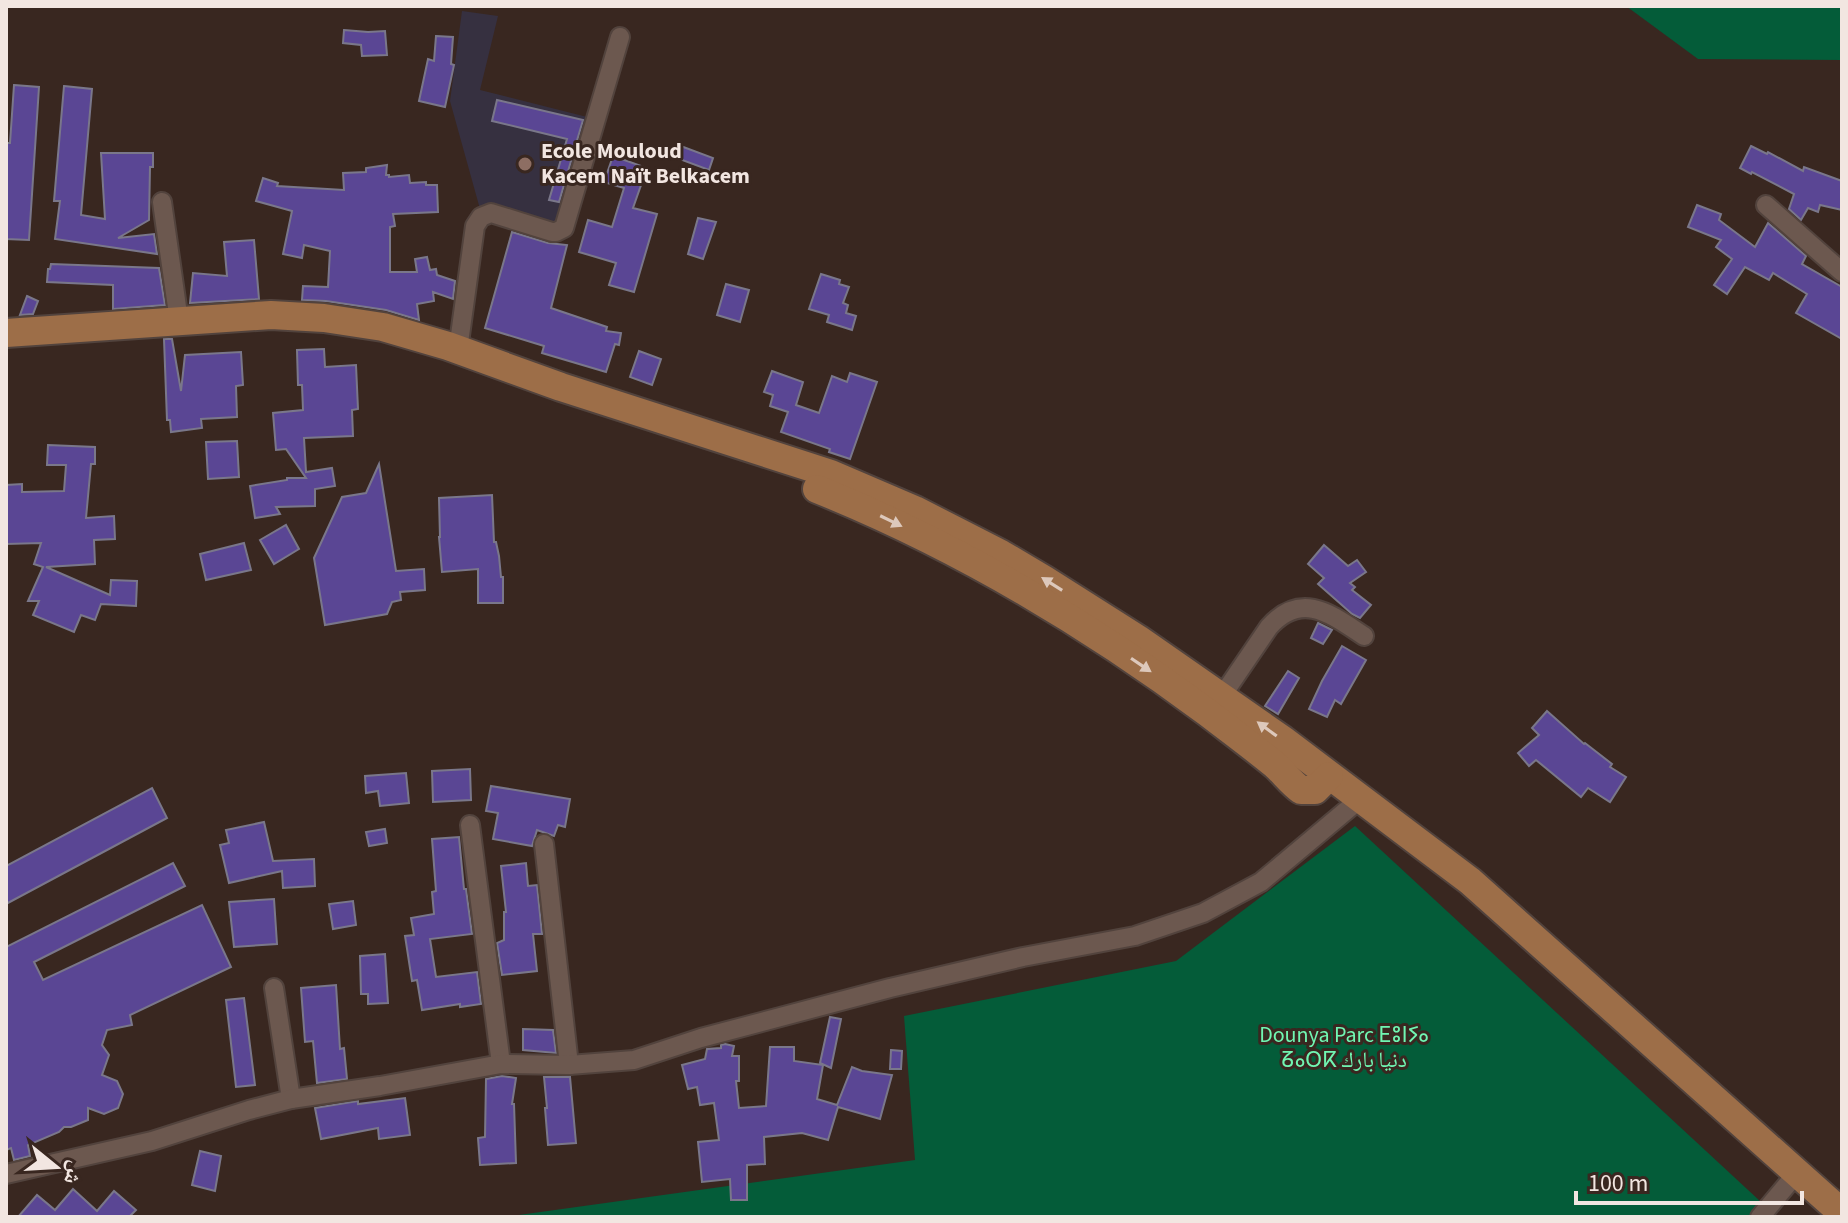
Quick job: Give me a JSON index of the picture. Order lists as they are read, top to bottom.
{
  "parks": ["Dounya Parc ⴹⵓⵏⵢⴰ ⵒⴰⵔⴽ دنيا بارك"],
  "places": ["Ecole Mouloud Kacem Naït Belkacem"],
  "scale_bar": "100 m",
  "north": "right"
}
